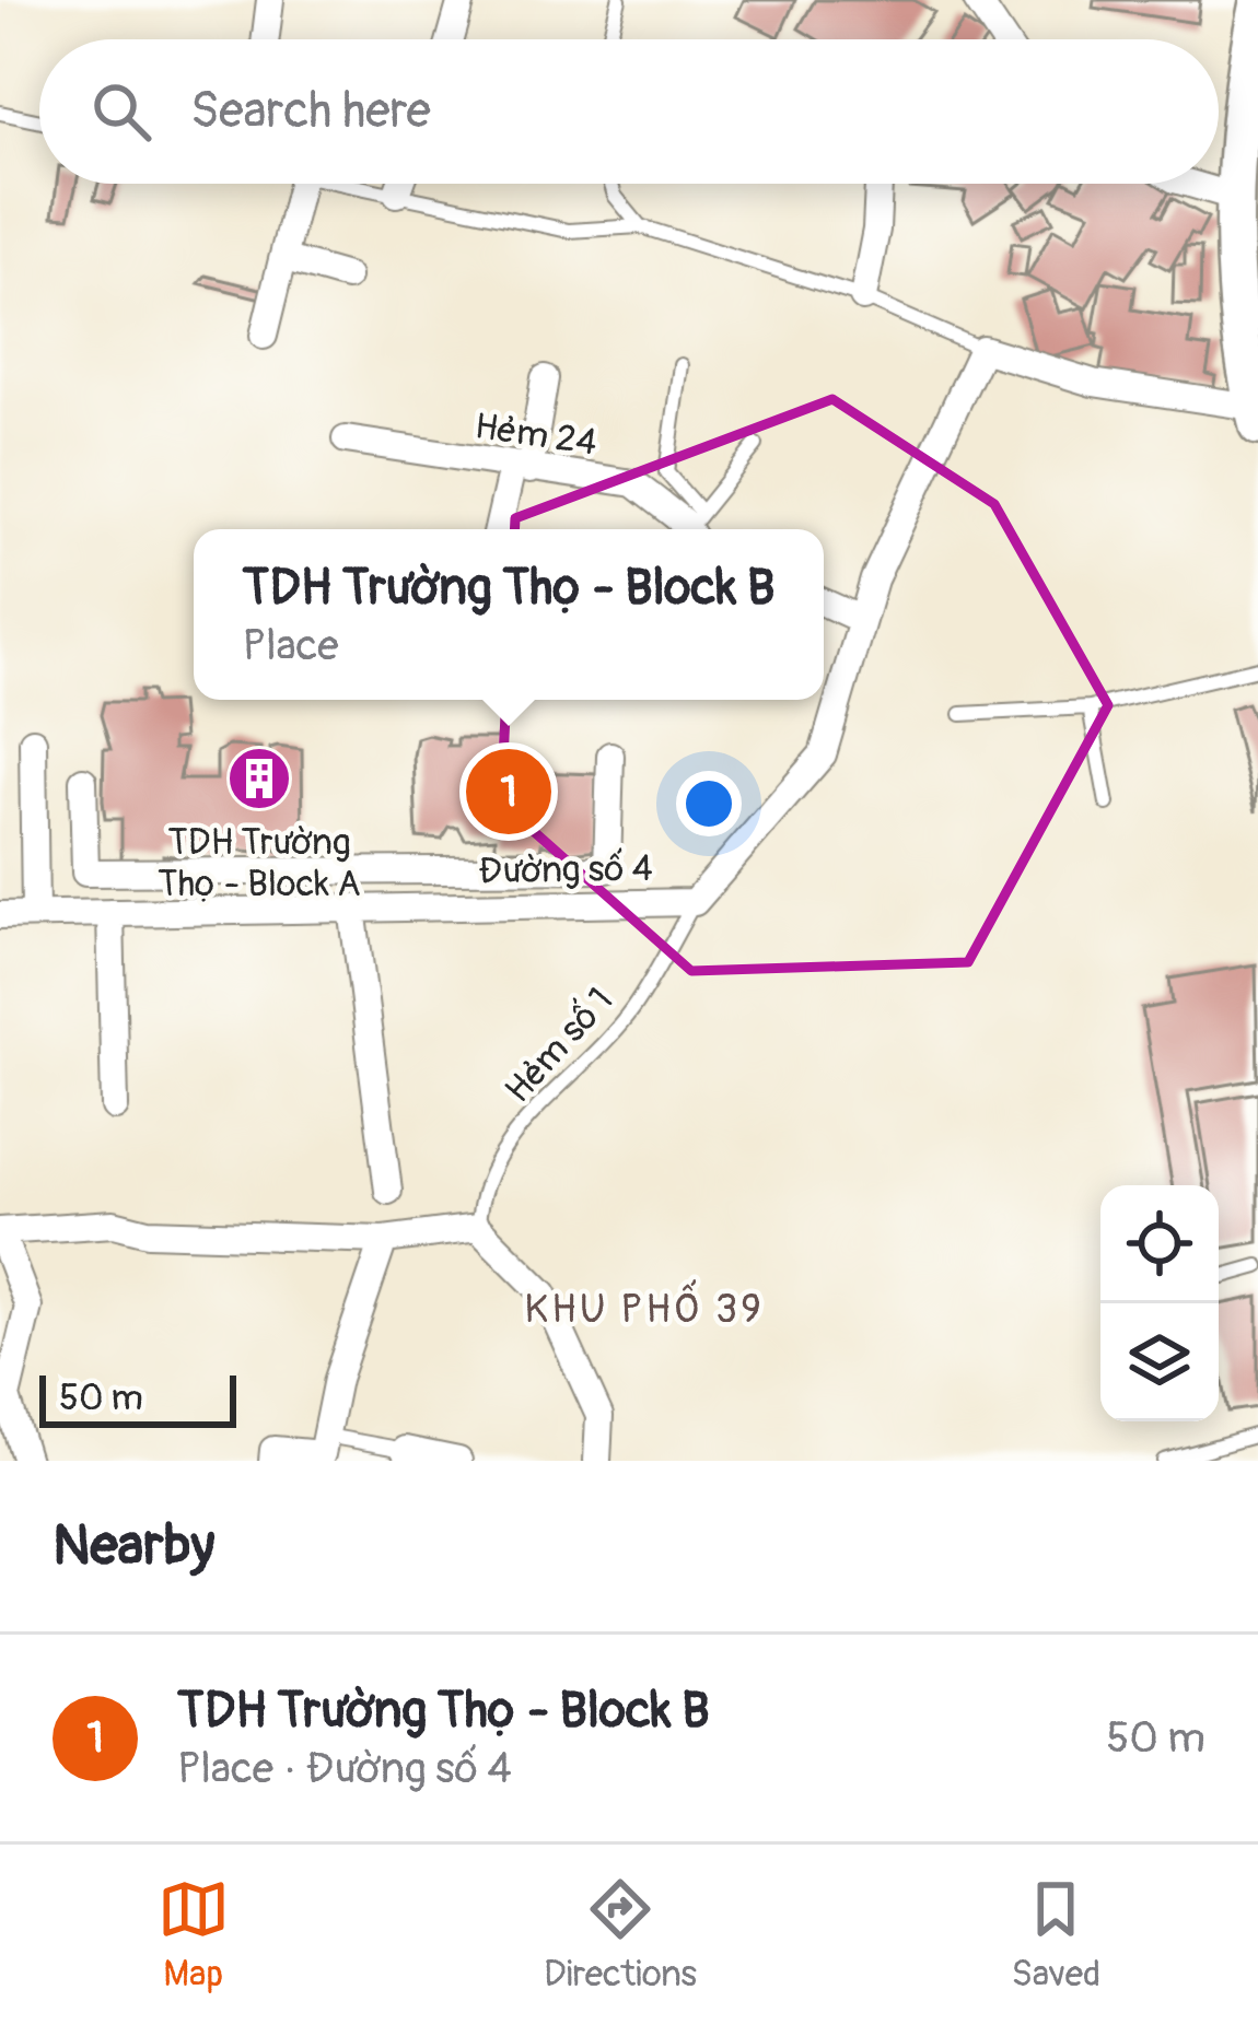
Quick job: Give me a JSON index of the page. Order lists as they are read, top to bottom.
{
  "streets": {
    "street": ["Hẻm 24", "Đường số 4"],
    "lane": ["Hẻm số 1"]
  },
  "crossings": [
    ["Đường số 4", "Hẻm số 1"]
  ],
  "districts": ["KHU PHỐ 39"],
  "places": {
    "building": ["TDH Trường Thọ - Block A"]
  },
  "scale_bar": "50 m",
  "page": {
    "search": "Search here",
    "popup": ["TDH Trường Thọ - Block B", "Place"],
    "pins": "1",
    "scale": "50 m",
    "heading": "Nearby",
    "list": [
      {
        "mark": "1",
        "name": "TDH Trường Thọ - Block B",
        "note": "Place · Đường số 4",
        "value": "50 m"
      }
    ],
    "nav": ["Map", "Directions", "Saved"]
  }
}
